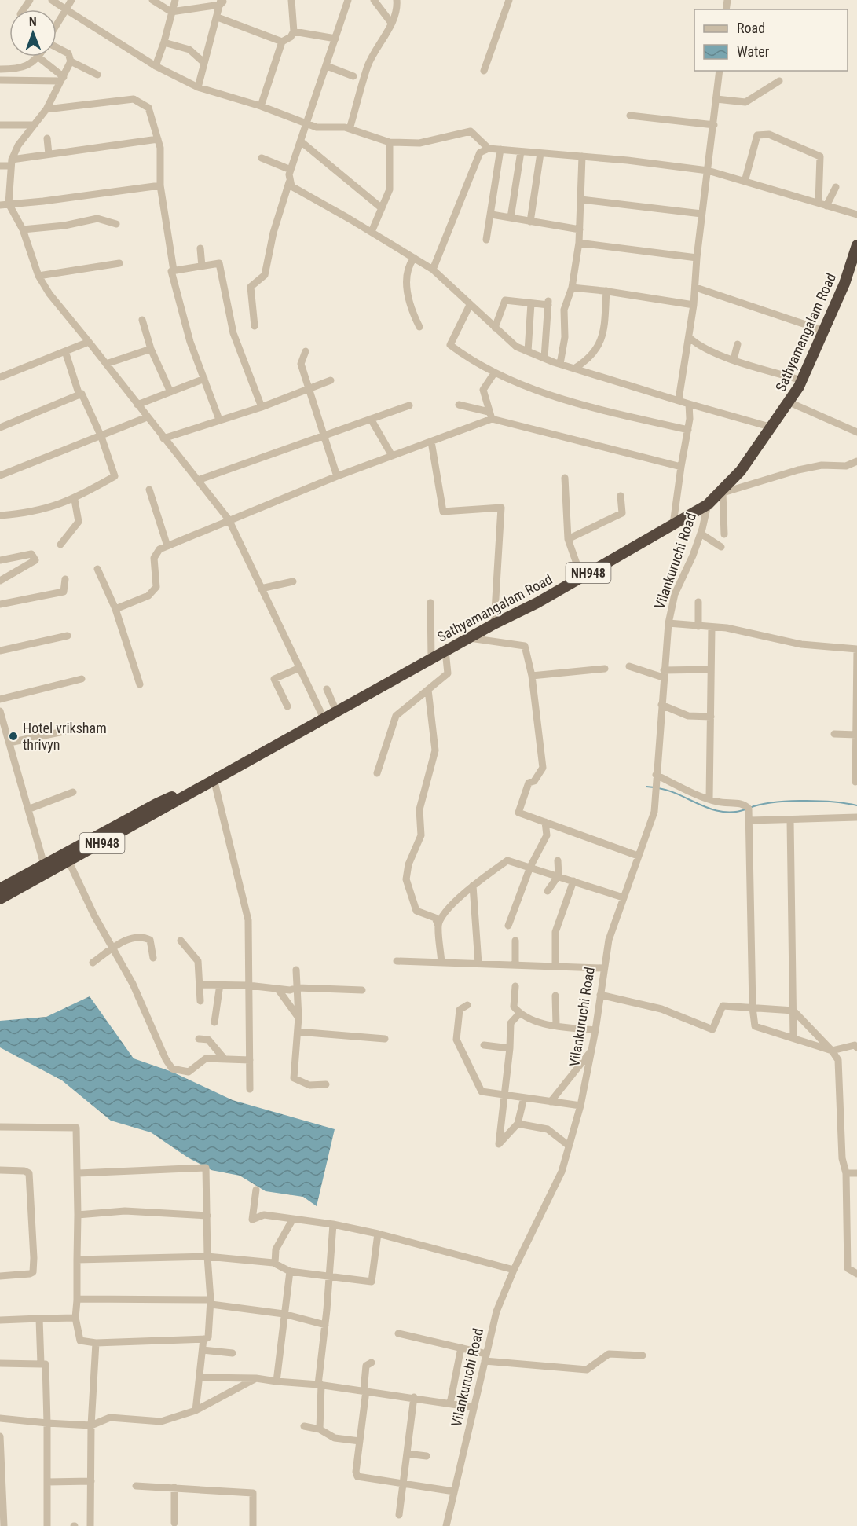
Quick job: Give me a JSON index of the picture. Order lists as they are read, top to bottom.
{
  "streets": {
    "highway": ["Sathyamangalam Road", "NH948"],
    "street": ["Vilankuruchi Road"]
  },
  "crossings": [
    ["Sathyamangalam Road", "Vilankuruchi Road"]
  ],
  "places": ["Hotel vriksham thrivyn"],
  "legend": ["Road", "Water"],
  "north": "top"
}
